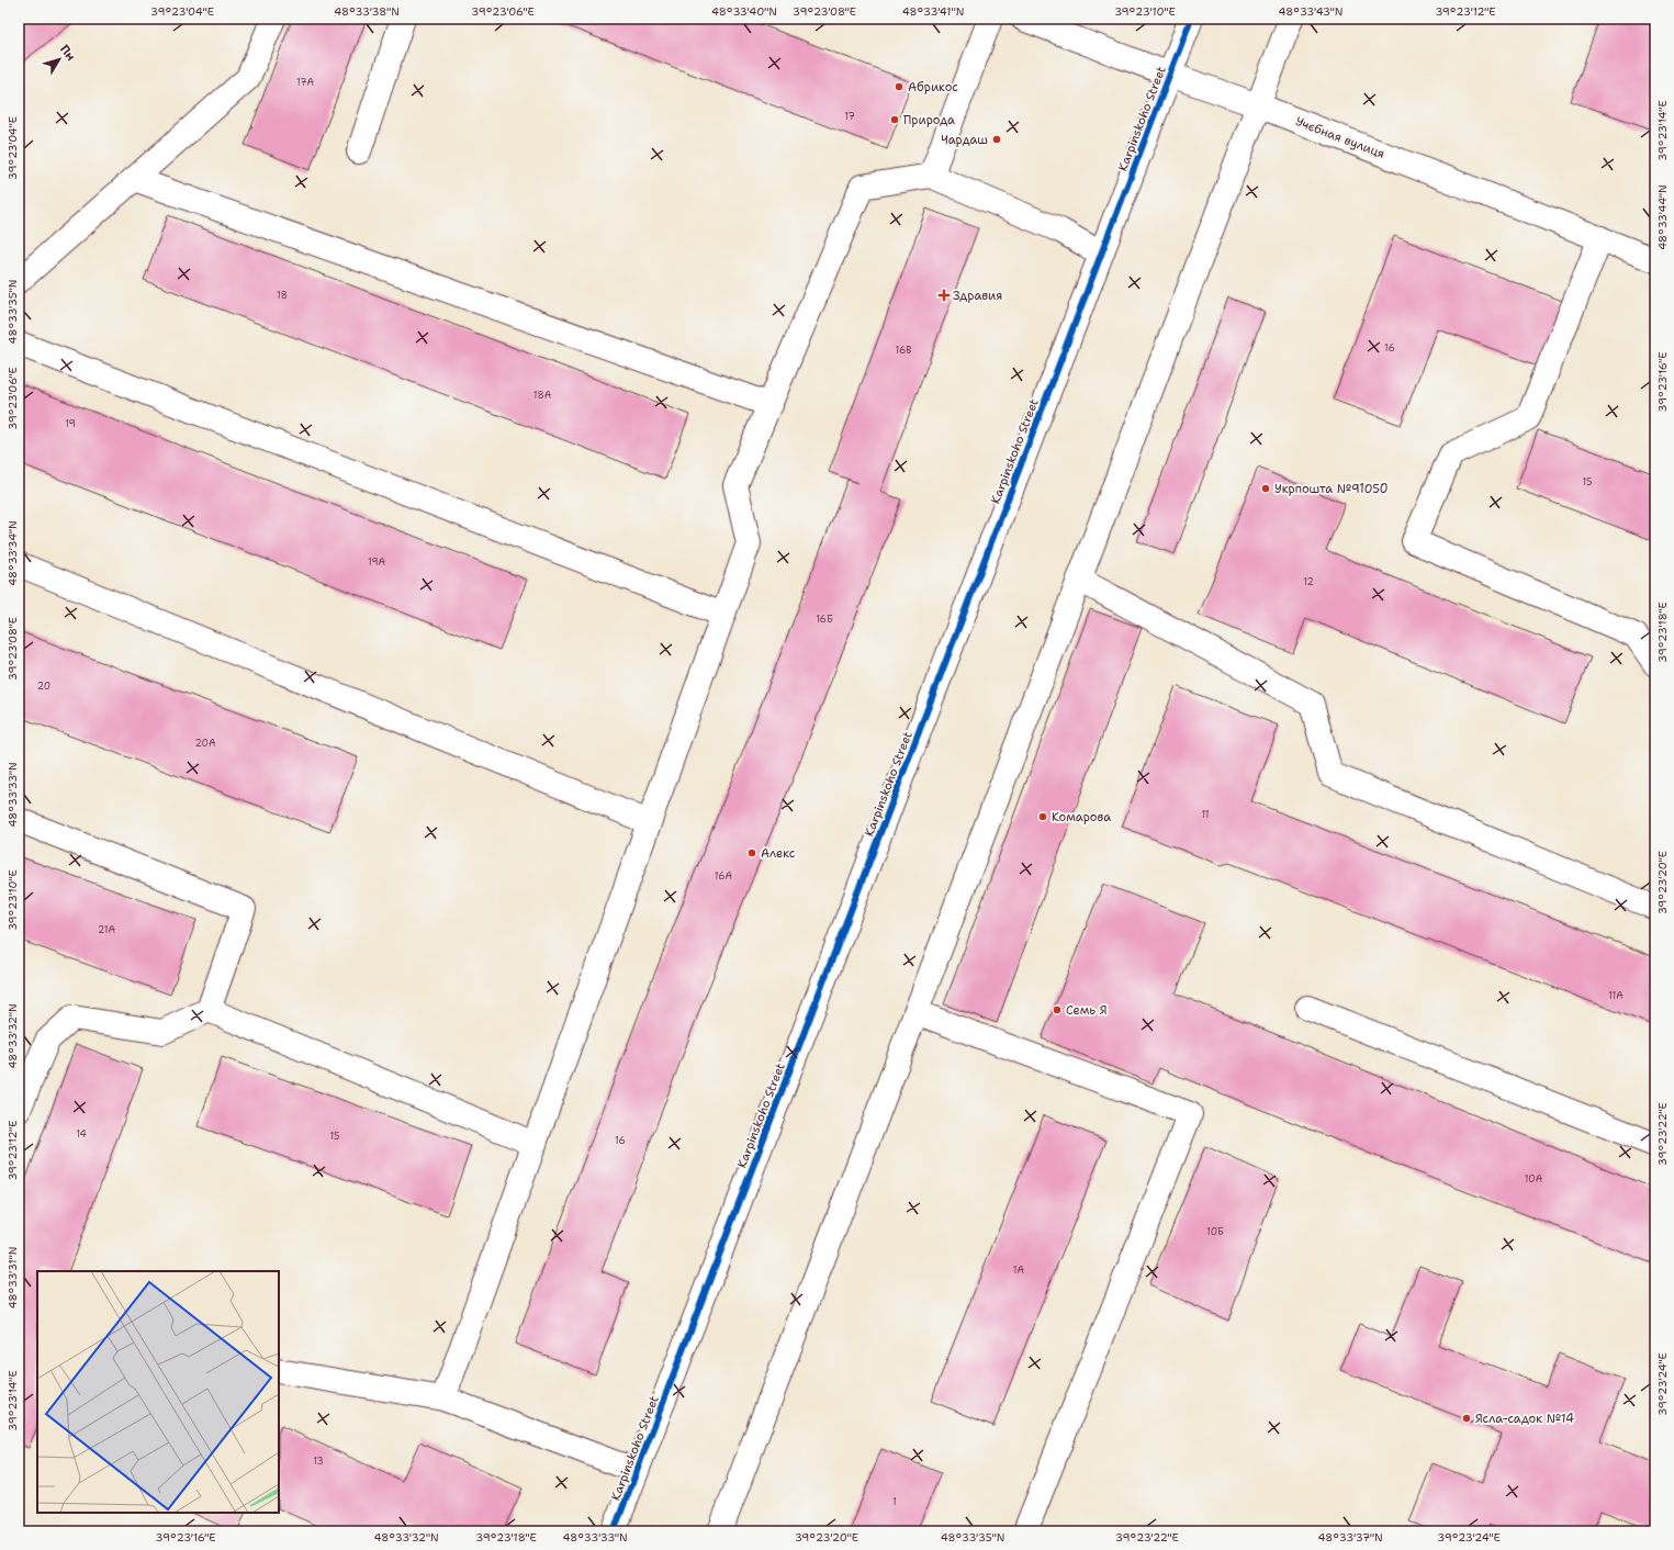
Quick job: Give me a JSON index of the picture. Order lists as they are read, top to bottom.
{
  "streets": {
    "street": ["Karpinskoho Street", "Учєбная вулиця"]
  },
  "crossings": [
    ["Karpinskoho Street", "Учєбная вулиця"]
  ],
  "places": {
    "other": [
      "Абрикос",
      "Природа",
      "Чардаш",
      "Укрпошта №91050",
      "Комарова",
      "Алекс",
      "Семь Я",
      "Ясла-садок №14"
    ],
    "health": ["Здравия"]
  },
  "house_numbers": [
    "17А",
    "17",
    "18",
    "16",
    "16В",
    "18А",
    "19",
    "15",
    "19А",
    "12",
    "16Б",
    "20",
    "20А",
    "11",
    "16А",
    "21А",
    "11А",
    "14",
    "15",
    "16",
    "10А",
    "10Б",
    "1А",
    "13",
    "1"
  ],
  "north": "top right",
  "coordinates": [
    "39°23'04\"E",
    "48°33'38\"N",
    "39°23'06\"E",
    "48°33'40\"N",
    "39°23'08\"E",
    "48°33'41\"N",
    "39°23'10\"E",
    "48°33'43\"N",
    "39°23'12\"E",
    "39°23'14\"E",
    "48°33'44\"N",
    "48°33'35\"N",
    "39°23'16\"E",
    "48°33'34\"N",
    "39°23'18\"E",
    "48°33'33\"N",
    "39°23'20\"E",
    "48°33'32\"N",
    "39°23'22\"E",
    "48°33'31\"N",
    "39°23'24\"E",
    "48°33'37\"N"
  ]
}
